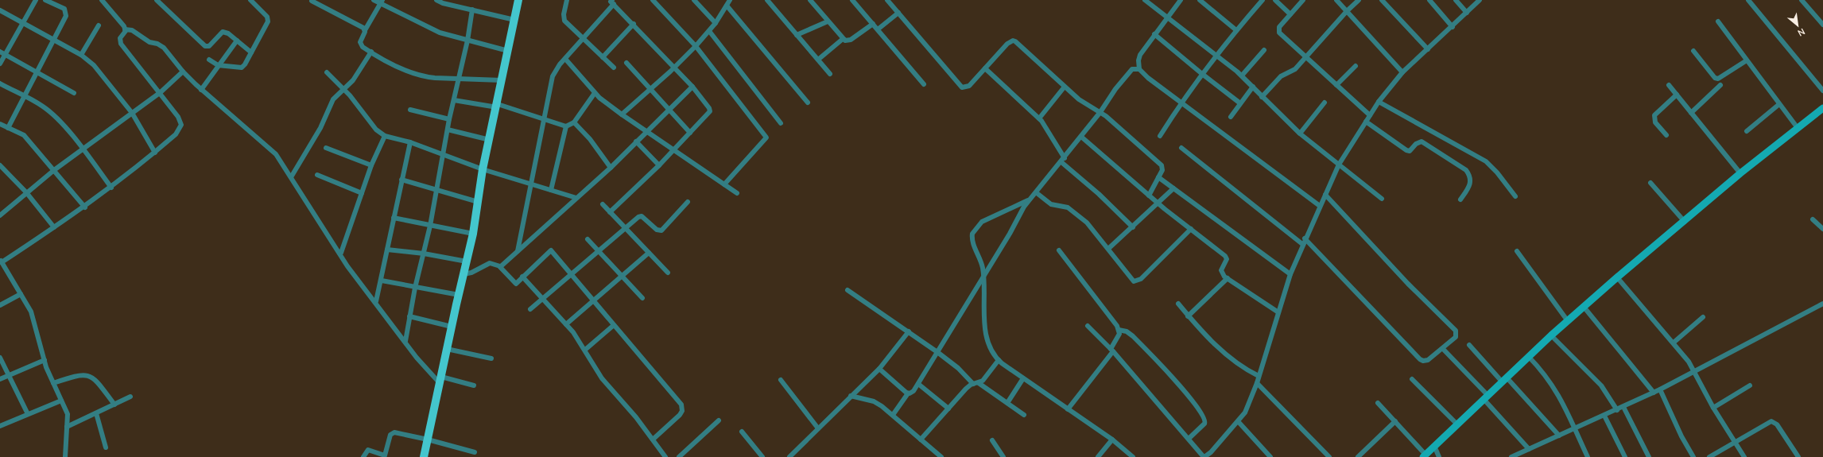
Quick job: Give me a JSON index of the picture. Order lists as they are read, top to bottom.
{
  "north": "bottom right"
}
